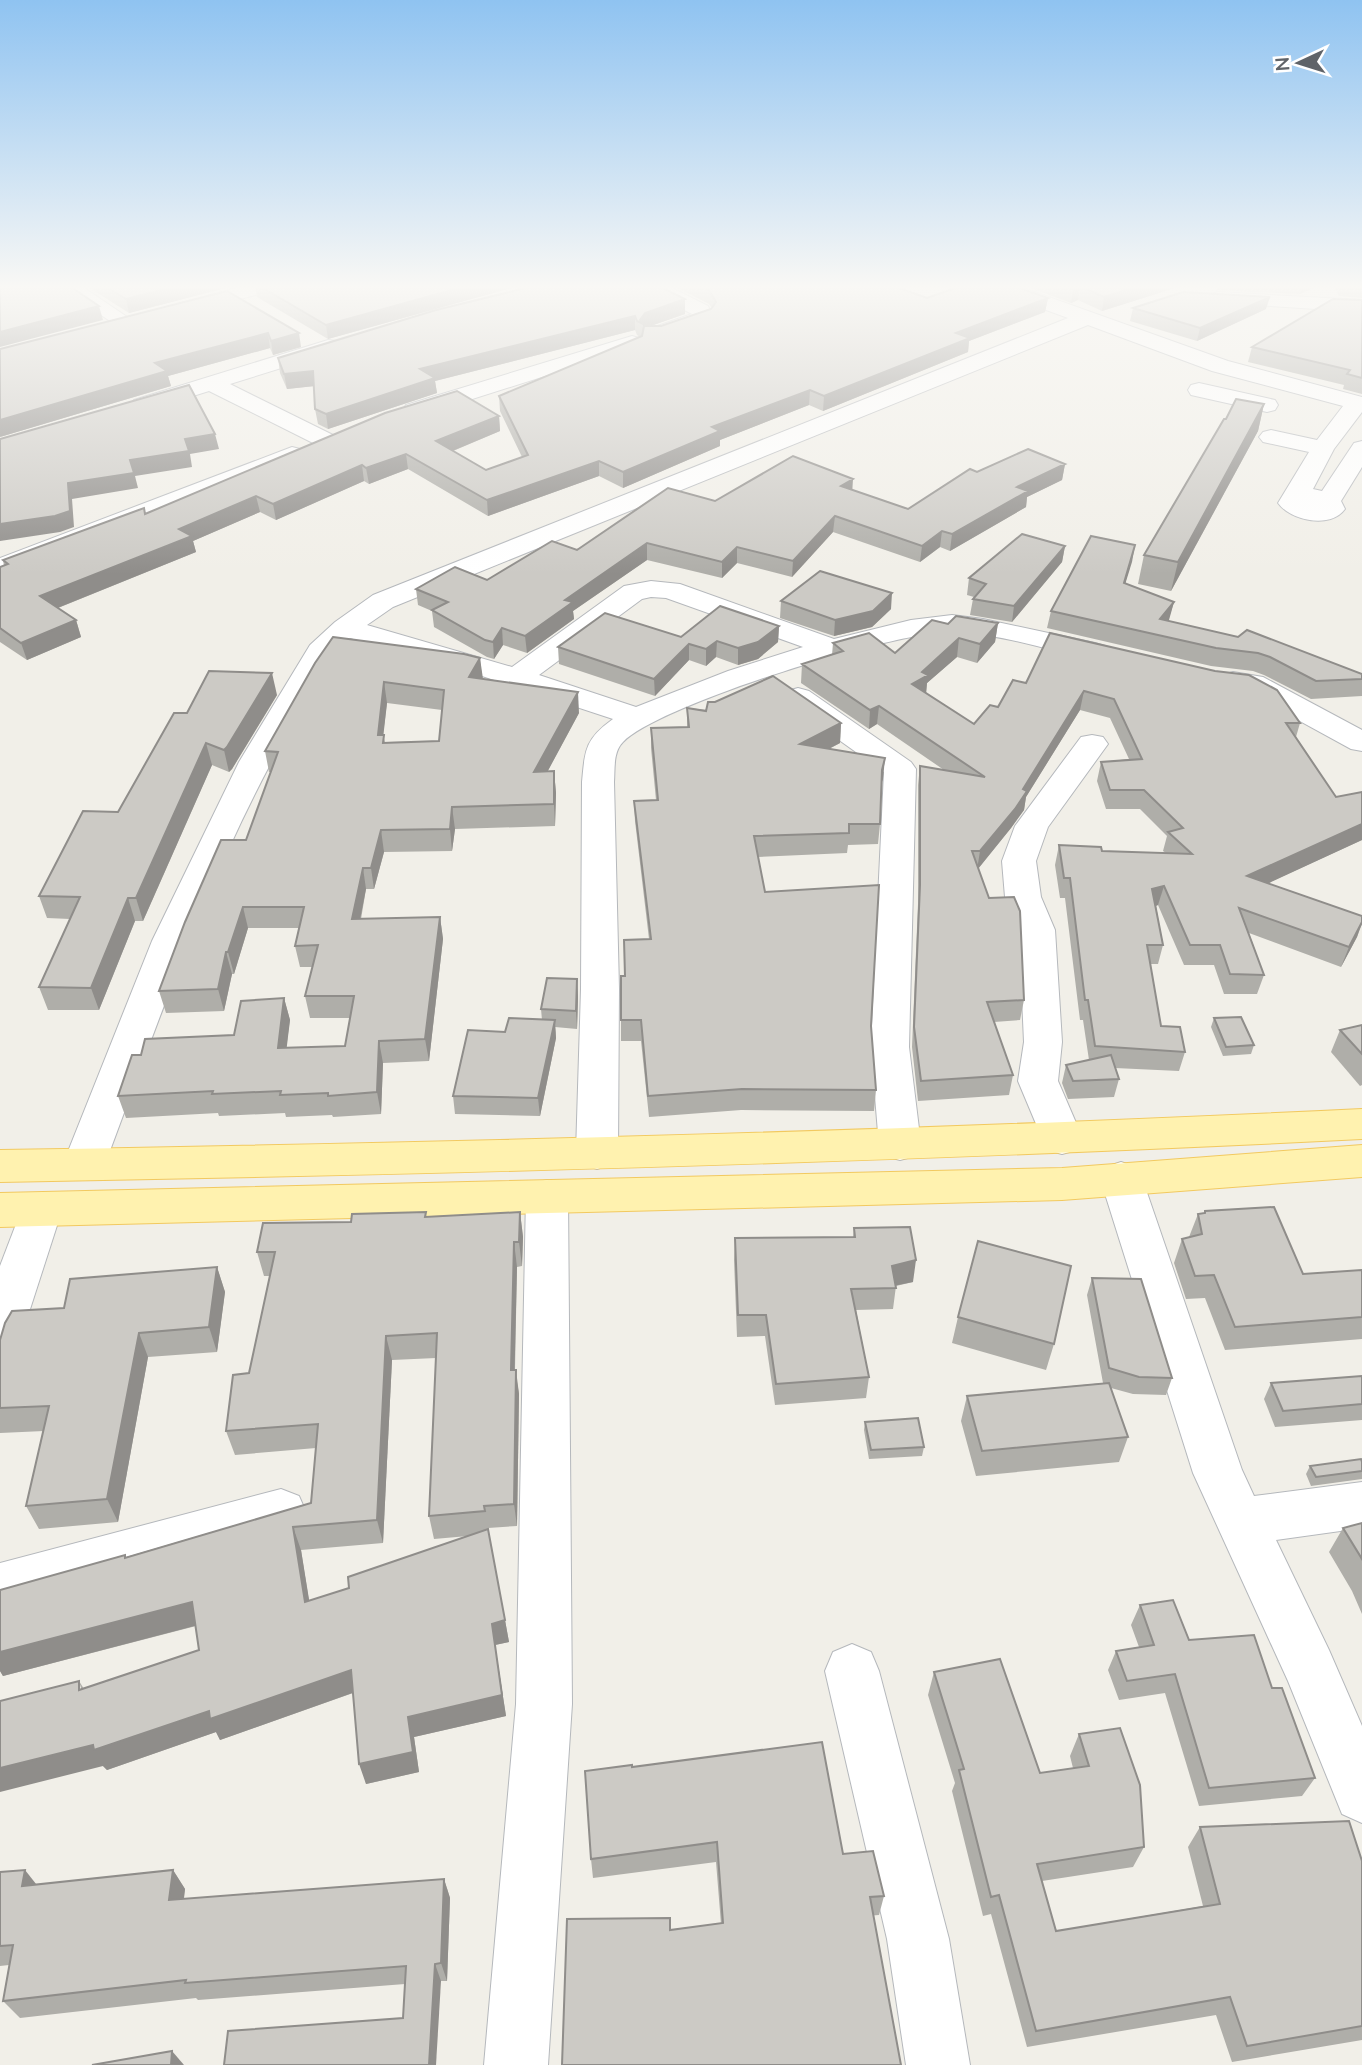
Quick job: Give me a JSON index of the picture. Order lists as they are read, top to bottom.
{
  "north": "left"
}
